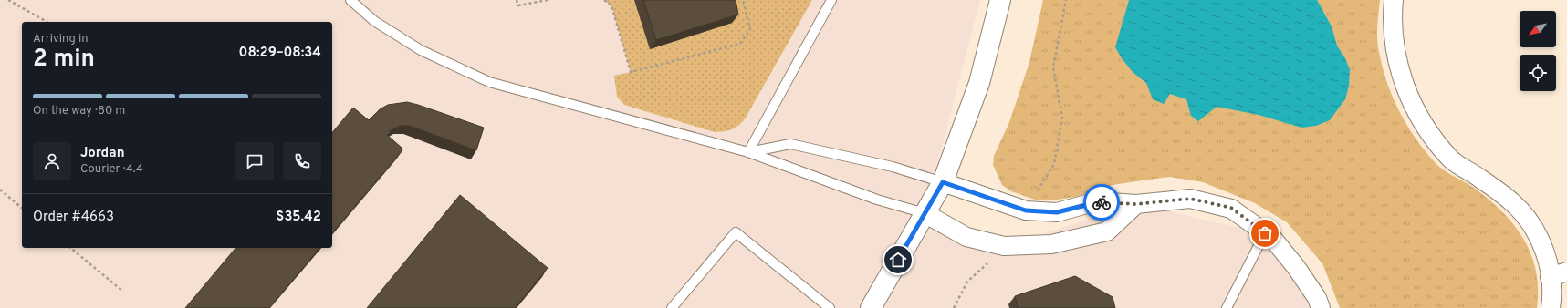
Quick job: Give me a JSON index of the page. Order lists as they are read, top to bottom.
{
  "north": "bottom left",
  "page": {
    "heading": ["2 min", "Arriving in", "08:29–08:34"],
    "panel": [
      "Jordan",
      "Courier · 4.4",
      "Order #4663",
      "$35.42"
    ],
    "bar": "On the way · 80 m"
  }
}
